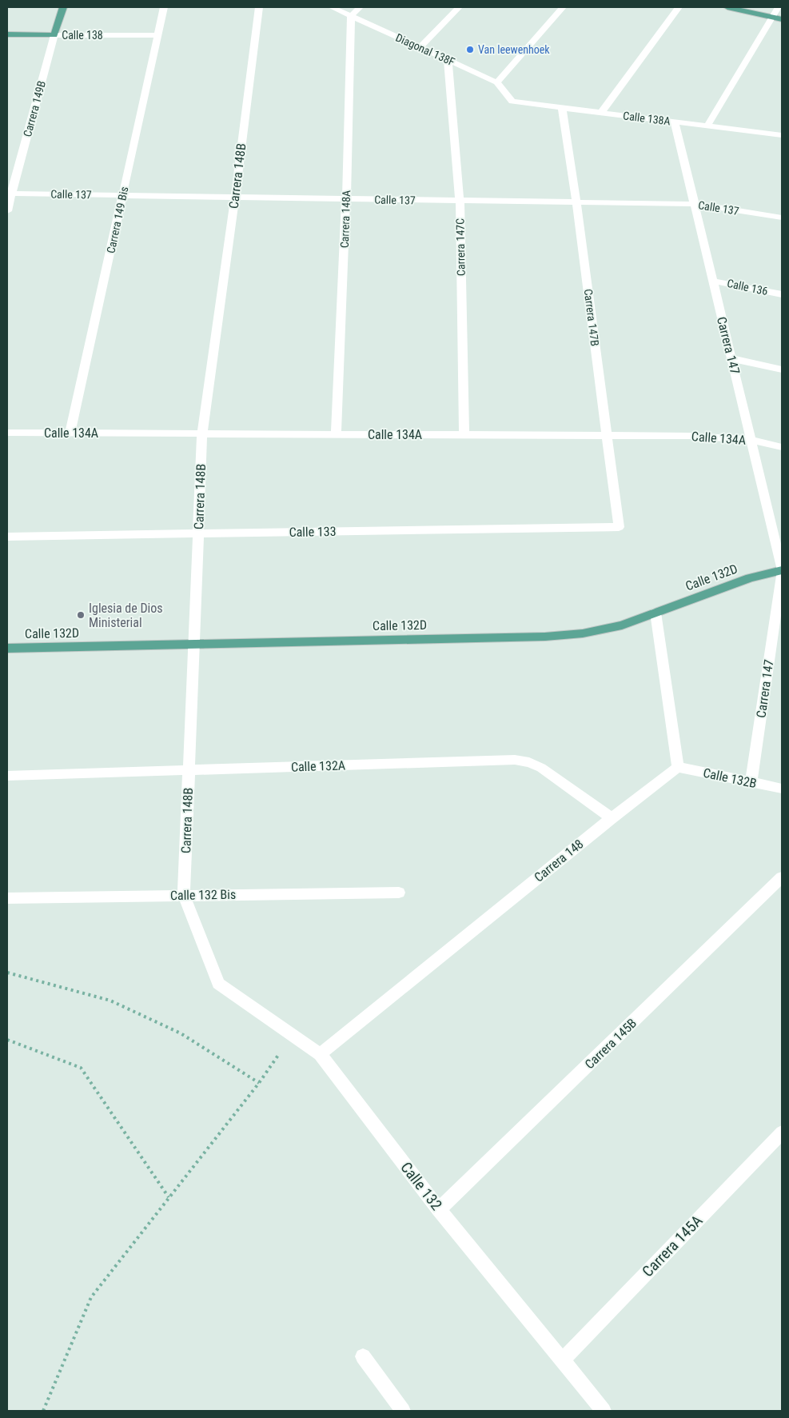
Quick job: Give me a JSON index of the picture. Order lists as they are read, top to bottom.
{
  "streets": {
    "main road": ["Calle 138", "Carrera 149B", "Calle 132D"],
    "street": [
      "Diagonal 138F",
      "Calle 138A",
      "Carrera 148B",
      "Calle 137",
      "Carrera 148A",
      "Carrera 149 Bis",
      "Carrera 147C",
      "Calle 136",
      "Carrera 147B",
      "Carrera 147",
      "Calle 134A",
      "Calle 133",
      "Calle 132A",
      "Calle 132B",
      "Carrera 148",
      "Calle 132 Bis",
      "Carrera 145B",
      "Calle 132",
      "Carrera 145A"
    ]
  },
  "crossings": [
    ["Calle 138", "Carrera 149B"],
    ["Calle 138", "Carrera 149 Bis"],
    ["Diagonal 138F", "Calle 138A"],
    ["Diagonal 138F", "Carrera 148A"],
    ["Diagonal 138F", "Carrera 147C"],
    ["Carrera 149B", "Calle 137"],
    ["Calle 138A", "Carrera 147B"],
    ["Calle 138A", "Carrera 147"],
    ["Carrera 148B", "Calle 137"],
    ["Carrera 148B", "Calle 134A"],
    ["Carrera 148B", "Calle 133"],
    ["Carrera 148B", "Calle 132D"],
    ["Carrera 148B", "Calle 132A"],
    ["Carrera 148B", "Calle 132 Bis"],
    ["Carrera 148B", "Calle 132"],
    ["Calle 137", "Carrera 148A"],
    ["Calle 137", "Carrera 149 Bis"],
    ["Calle 137", "Carrera 147C"],
    ["Calle 137", "Carrera 147B"],
    ["Calle 137", "Carrera 147"],
    ["Carrera 148A", "Calle 134A"],
    ["Carrera 149 Bis", "Calle 134A"],
    ["Carrera 147C", "Calle 134A"],
    ["Calle 136", "Carrera 147"],
    ["Carrera 147B", "Calle 134A"],
    ["Carrera 147B", "Calle 133"],
    ["Carrera 147", "Calle 134A"],
    ["Carrera 147", "Calle 132D"],
    ["Carrera 147", "Calle 132B"],
    ["Calle 132A", "Carrera 148"],
    ["Calle 132B", "Carrera 148"],
    ["Carrera 148", "Calle 132"],
    ["Carrera 145B", "Calle 132"],
    ["Calle 132", "Carrera 145A"]
  ],
  "places": ["Van leewenhoek", "Iglesia de Dios Ministerial"]
}
